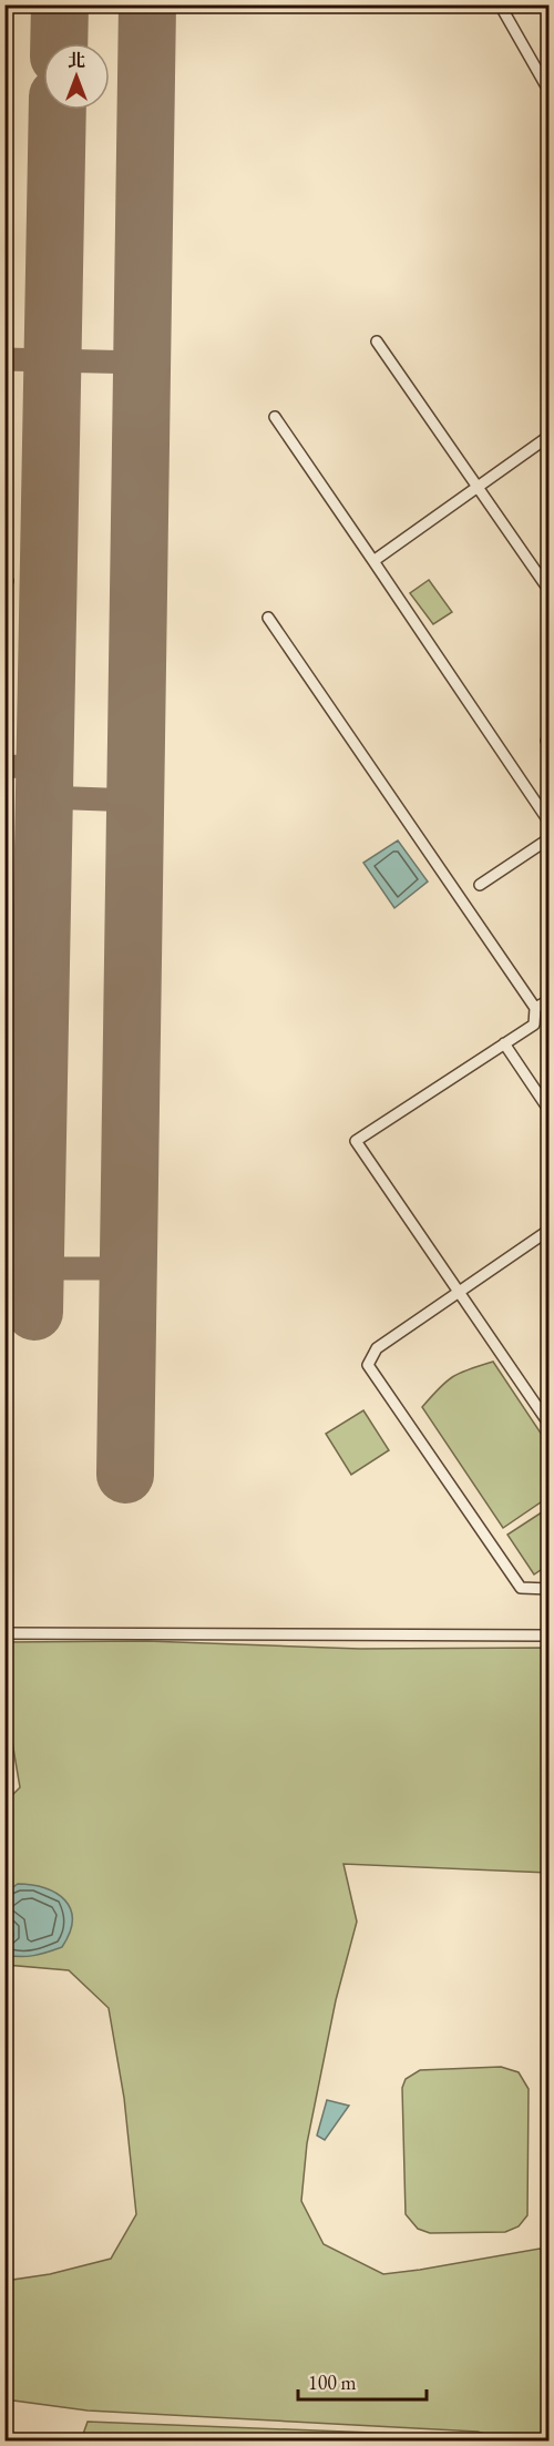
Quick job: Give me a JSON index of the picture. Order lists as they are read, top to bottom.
{
  "scale_bar": "100 m",
  "north": "top"
}
